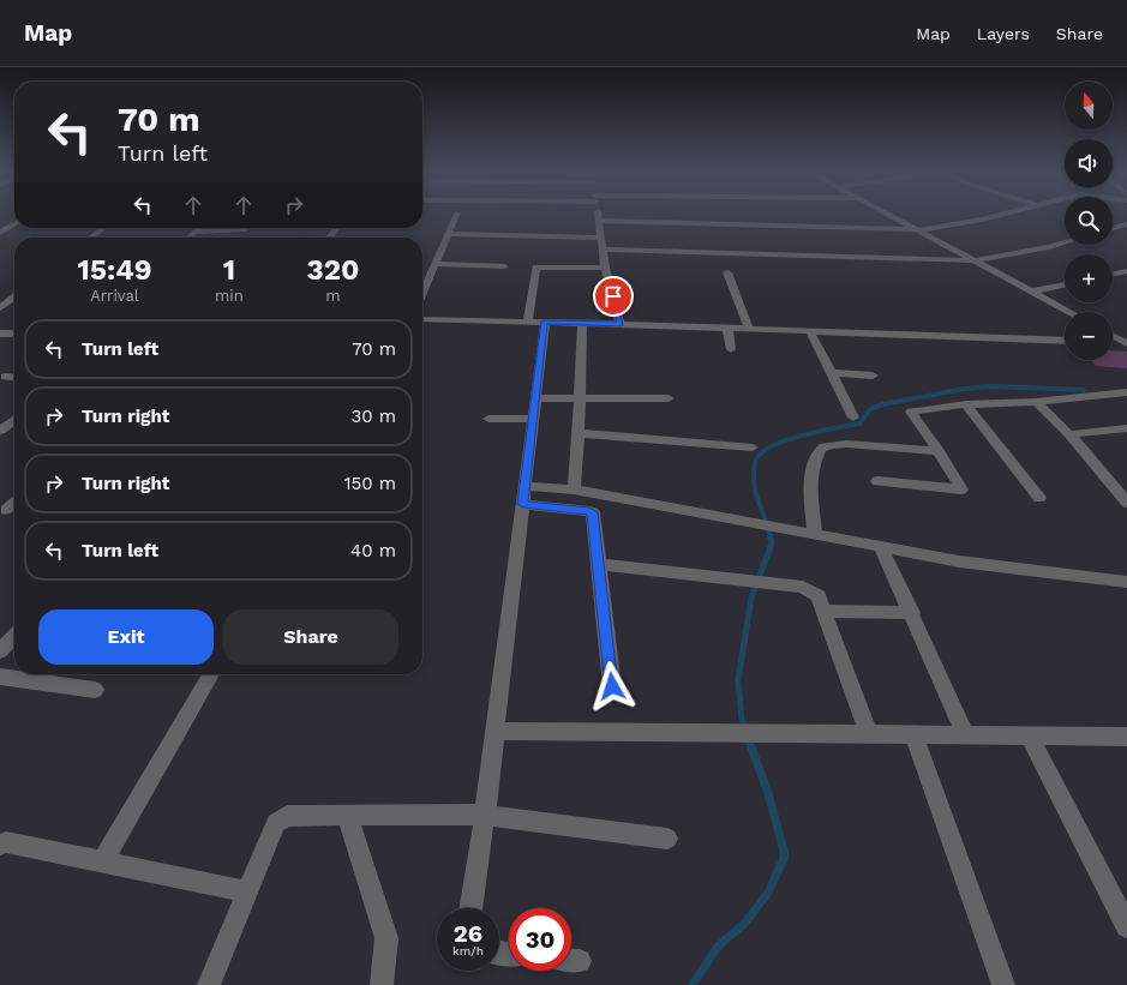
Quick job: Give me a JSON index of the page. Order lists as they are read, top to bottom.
{
  "north": "top",
  "page": {
    "header": "Map",
    "nav": ["Map", "Layers", "Share"],
    "map_buttons": ["+", "−"],
    "turn": ["70 m", "Turn left"],
    "eta": [
      "15:49",
      "Arrival",
      "1",
      "min",
      "320",
      "m"
    ],
    "list": [
      {
        "name": "Turn left",
        "value": "70 m"
      },
      {
        "name": "Turn right",
        "value": "30 m"
      },
      {
        "name": "Turn right",
        "value": "150 m"
      },
      {
        "name": "Turn left",
        "value": "40 m"
      }
    ],
    "buttons": ["Exit", "Share"],
    "speed": "26 km/h",
    "limit": "30"
  }
}
